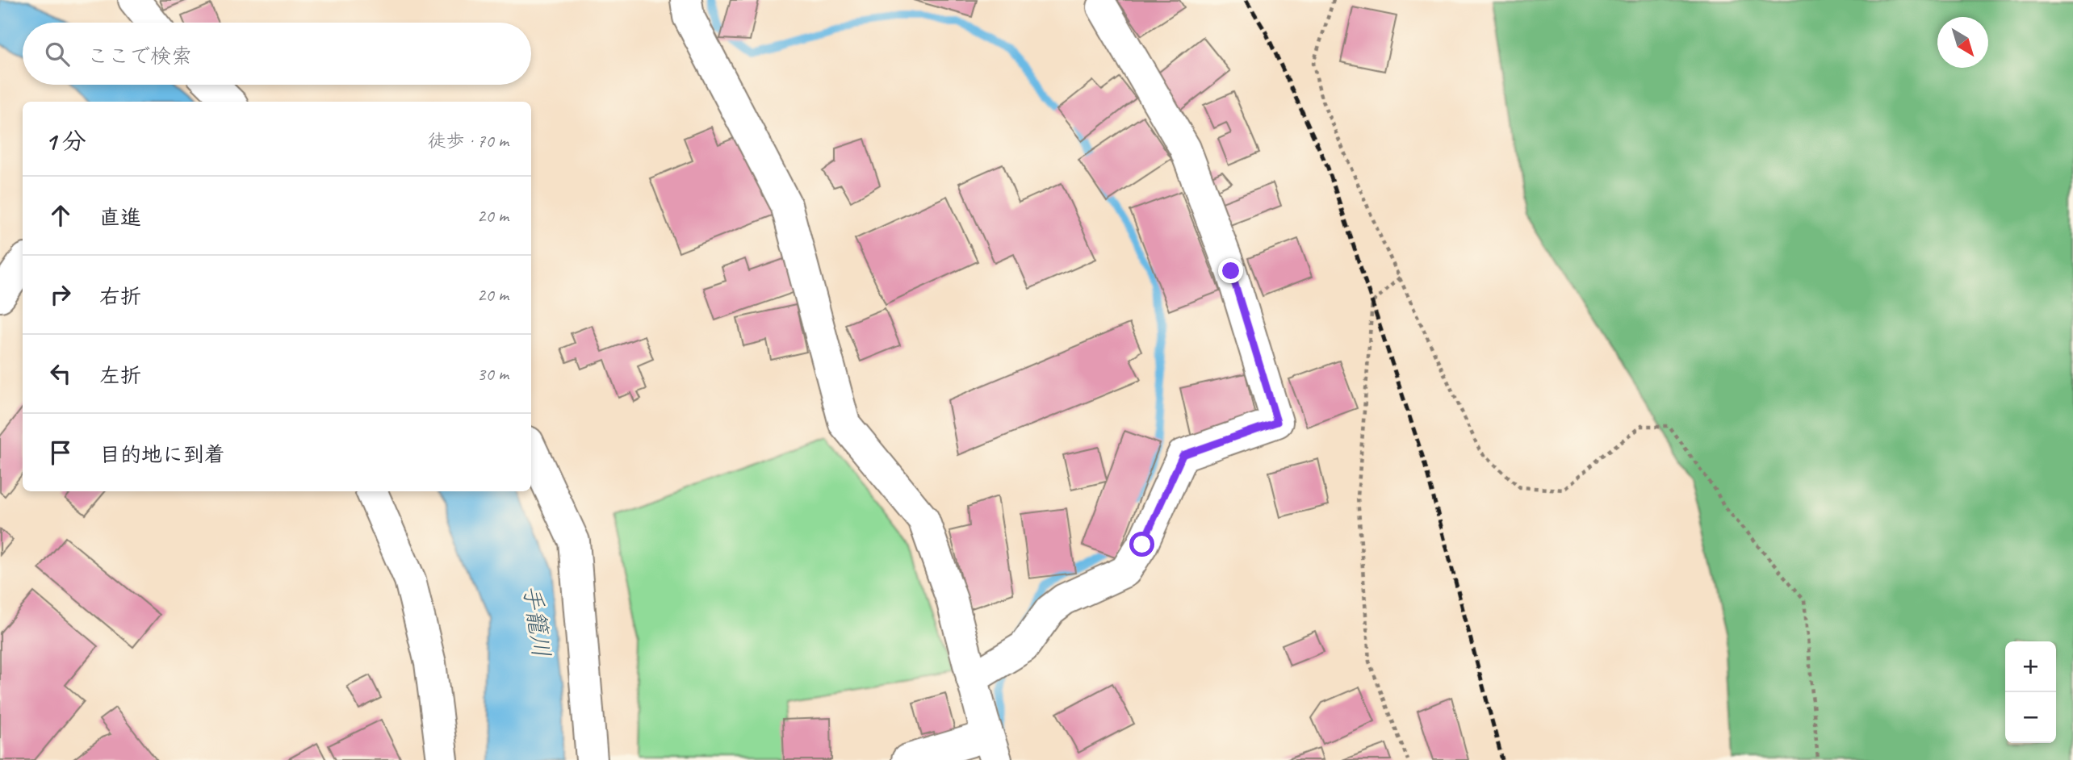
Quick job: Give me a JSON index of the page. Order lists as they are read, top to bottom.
{
  "water": ["手籠川"],
  "north": "bottom right",
  "page": {
    "search": "ここで検索",
    "heading": ["1 分", "徒歩 · 70 m"],
    "list": [
      ["直進", "20 m"],
      ["右折", "20 m"],
      ["左折", "30 m"],
      "目的地に到着"
    ],
    "map_buttons": ["+", "−"]
  }
}
